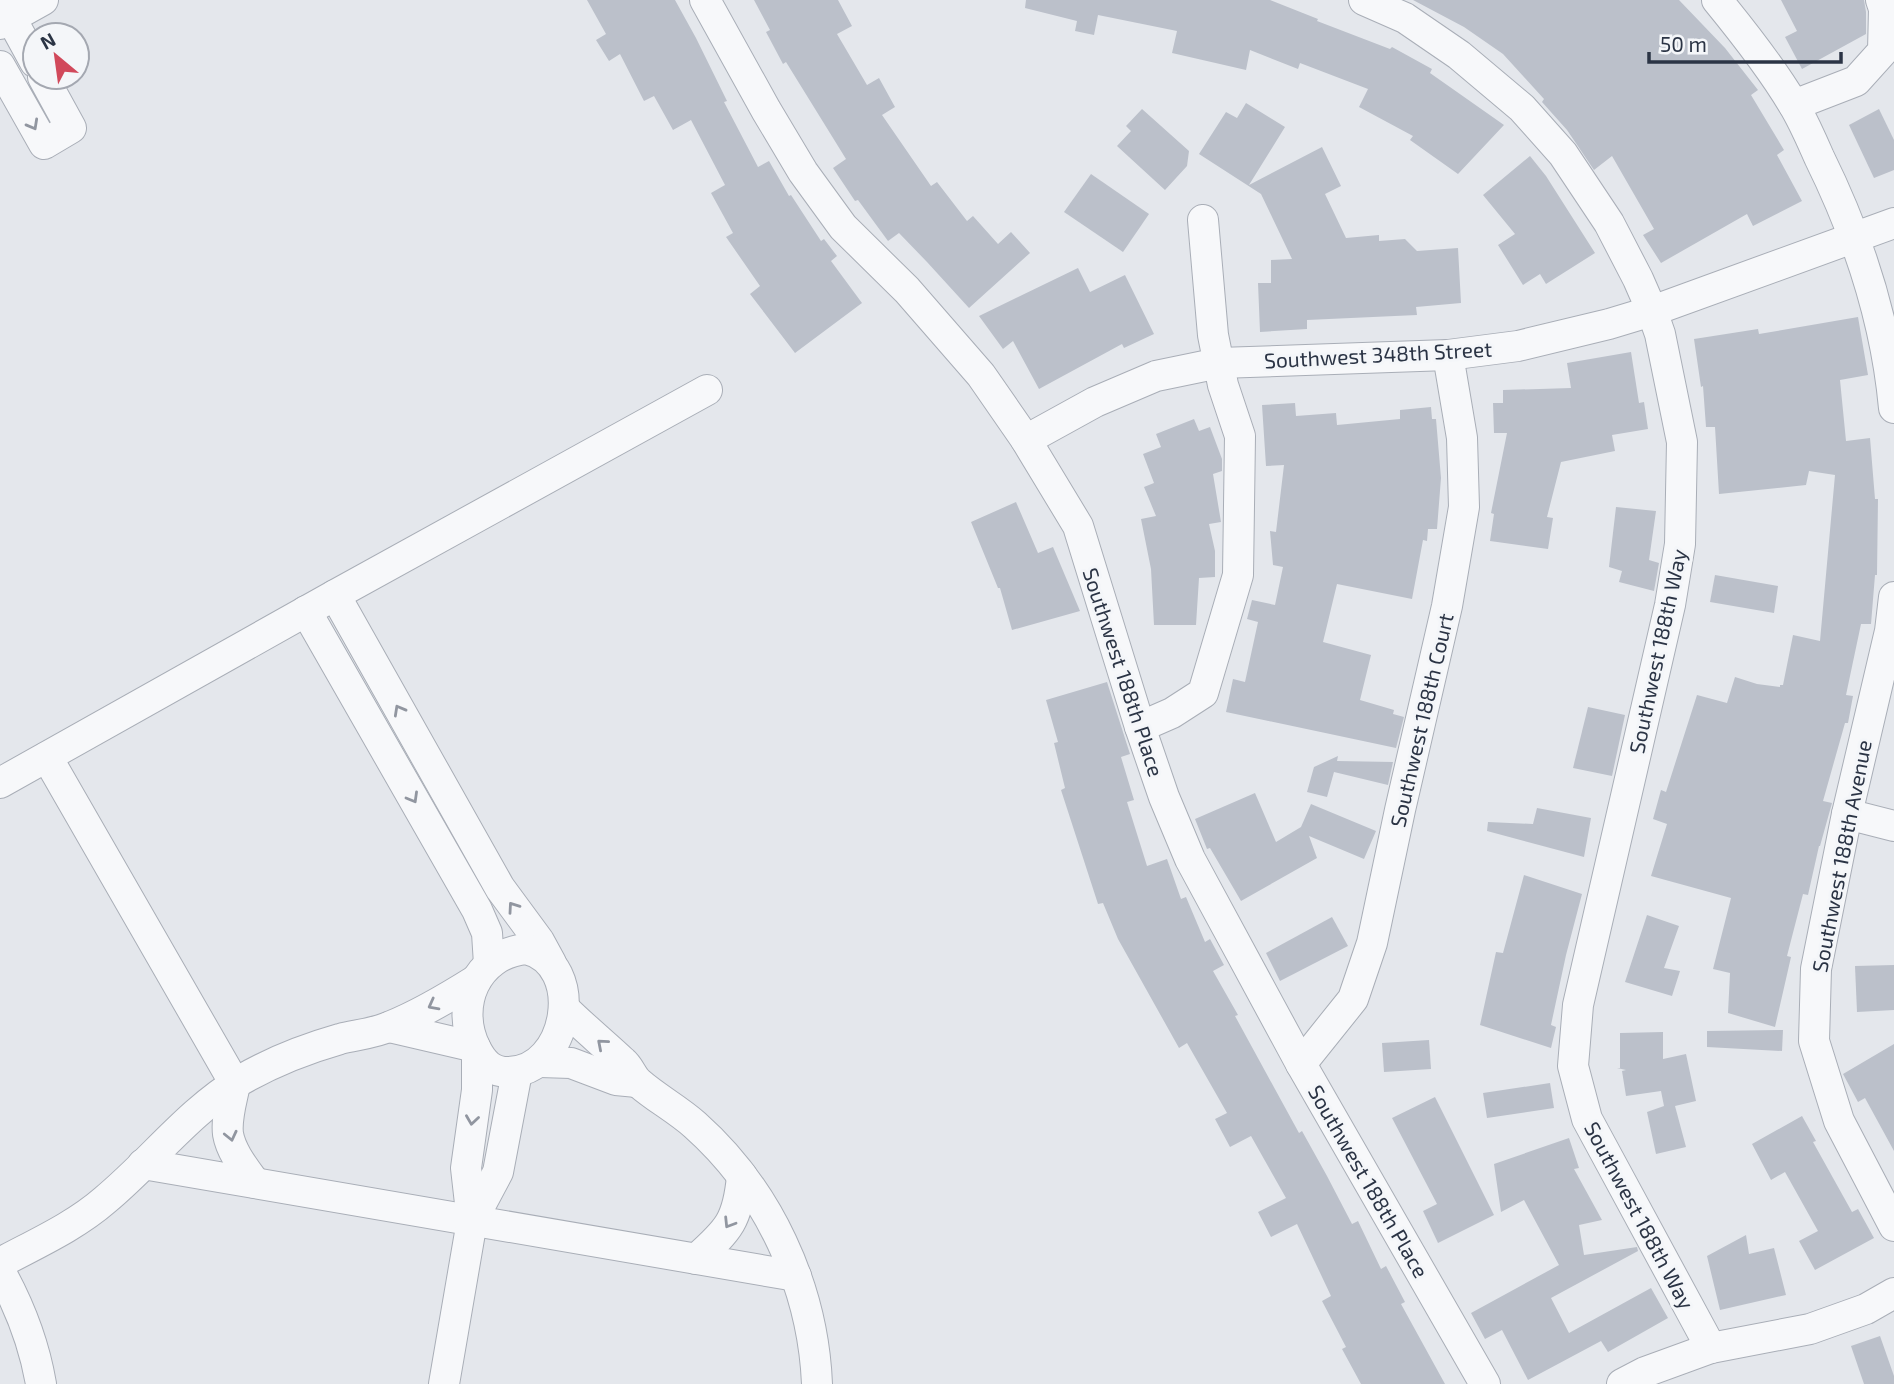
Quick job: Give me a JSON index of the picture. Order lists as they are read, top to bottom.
{
  "streets": {
    "street": [
      "Southwest 348th Street",
      "Southwest 188th Way",
      "Southwest 188th Place",
      "Southwest 188th Court",
      "Southwest 188th Avenue"
    ]
  },
  "crossings": [
    ["Southwest 348th Street", "Southwest 188th Way"],
    ["Southwest 348th Street", "Southwest 188th Place"],
    ["Southwest 348th Street", "Southwest 188th Court"],
    ["Southwest 188th Place", "Southwest 188th Court"]
  ],
  "scale_bar": "50 m",
  "north": "top left"
}
